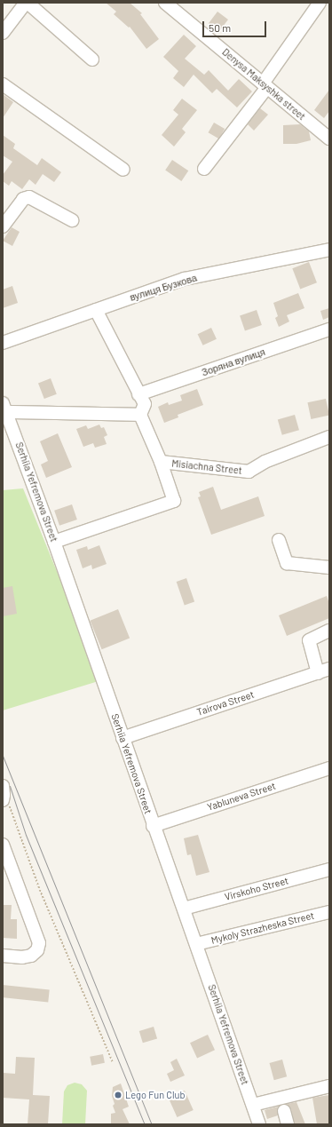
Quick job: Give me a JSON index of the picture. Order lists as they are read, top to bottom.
{
  "streets": {
    "street": [
      "Denysa Maksyshka street",
      "вулиця Бузкова",
      "Зоряна вулиця",
      "Misiachna Street",
      "Serhiia Yefremova Street",
      "Tairova Street",
      "Yabluneva Street",
      "Virskoho Street",
      "Mykoly Strazheska Street"
    ]
  },
  "crossings": [
    ["Misiachna Street", "Serhiia Yefremova Street"],
    ["Serhiia Yefremova Street", "Tairova Street"],
    ["Serhiia Yefremova Street", "Yabluneva Street"],
    ["Serhiia Yefremova Street", "Virskoho Street"],
    ["Serhiia Yefremova Street", "Mykoly Strazheska Street"]
  ],
  "places": ["Lego Fun Club"],
  "scale_bar": "50 m"
}
